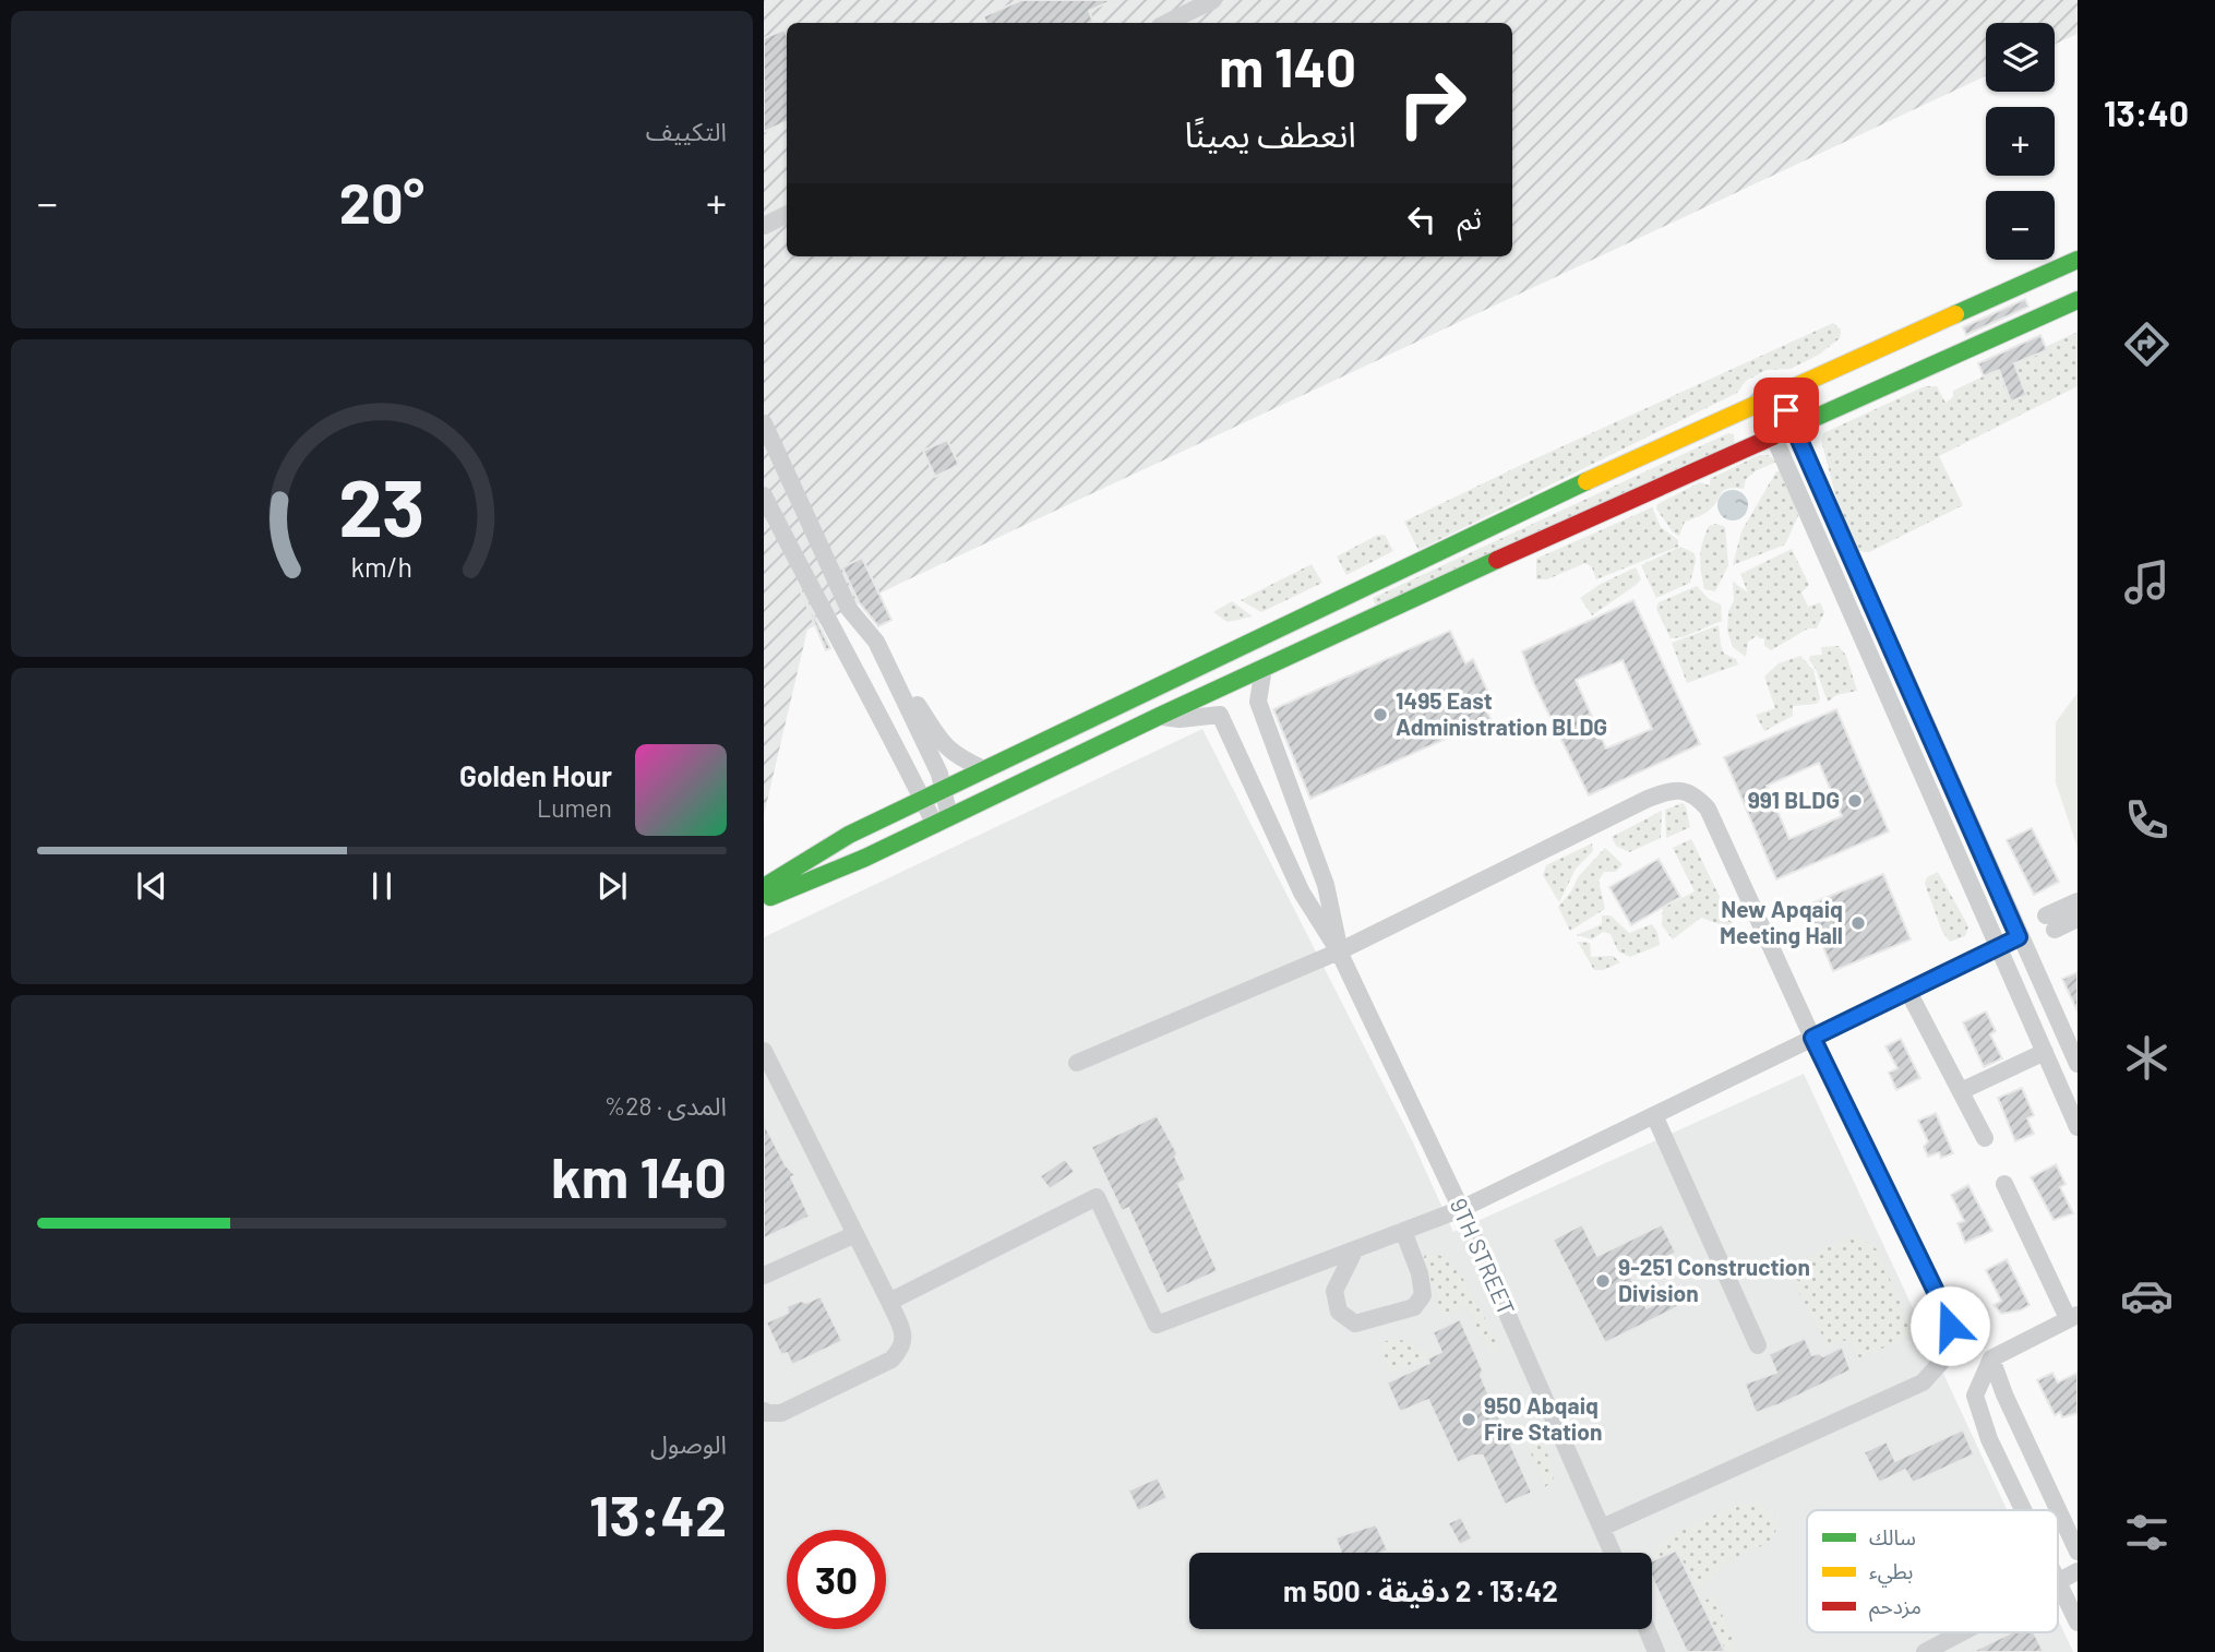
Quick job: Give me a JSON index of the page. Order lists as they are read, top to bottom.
{
  "streets": {
    "street": ["9TH STREET"]
  },
  "places": [
    "1495 East Administration BLDG",
    "991 BLDG",
    "New Apqaiq Meeting Hall",
    "9-251 Construction Division",
    "950 Abqaiq Fire Station"
  ],
  "legend": ["سالك", "بطيء", "مزدحم"],
  "page": {
    "tabs": "13:40",
    "tile": [
      "التكييف",
      ["المدى · 28%", "140 km"],
      ["الوصول", "13:42"]
    ],
    "map_buttons": ["+", "−"],
    "turn": ["140 m", "انعطف يمينًا"],
    "heat": ["−", "20°", "+"],
    "then": "ثم",
    "song": ["Golden Hour", "Lumen"],
    "limit": "30",
    "trip": "13:42 · 2 دقيقة · 500 m",
    "gauge": ["23", "km/h"]
  }
}
